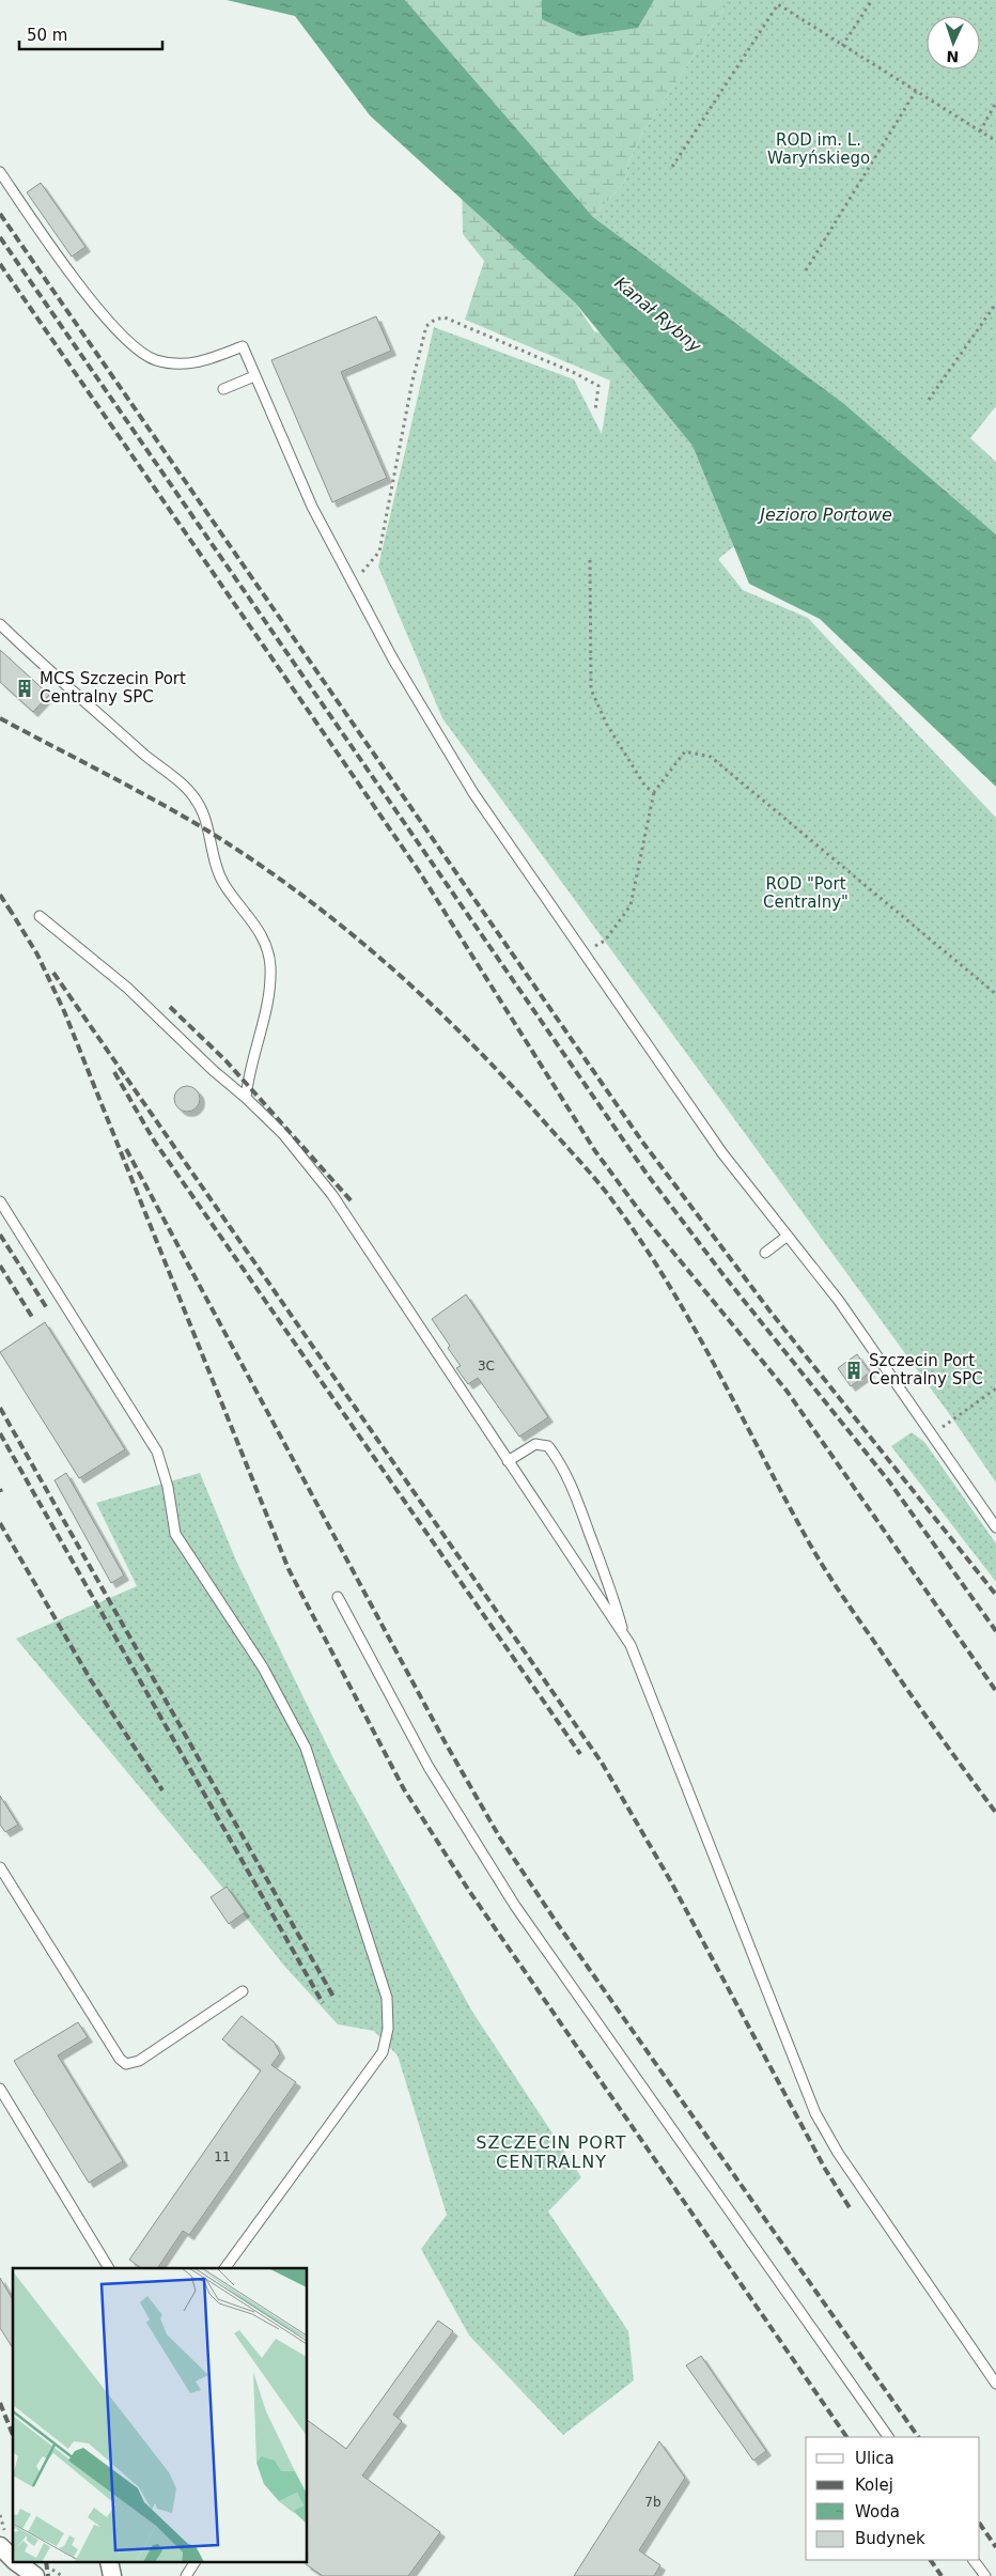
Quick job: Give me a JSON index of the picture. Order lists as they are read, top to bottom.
{
  "districts": ["SZCZECIN PORT CENTRALNY"],
  "water": ["Kanał Rybny", "Jezioro Portowe"],
  "parks": ["ROD im. L. Waryńskiego", "ROD \"Port Centralny\""],
  "places": {
    "building": ["MCS Szczecin Port Centralny SPC", "Szczecin Port Centralny SPC"]
  },
  "house_numbers": ["3C", "11", "7b"],
  "legend": [
    "Ulica",
    "Kolej",
    "Woda",
    "Budynek"
  ],
  "scale_bar": "50 m",
  "north": "bottom"
}
